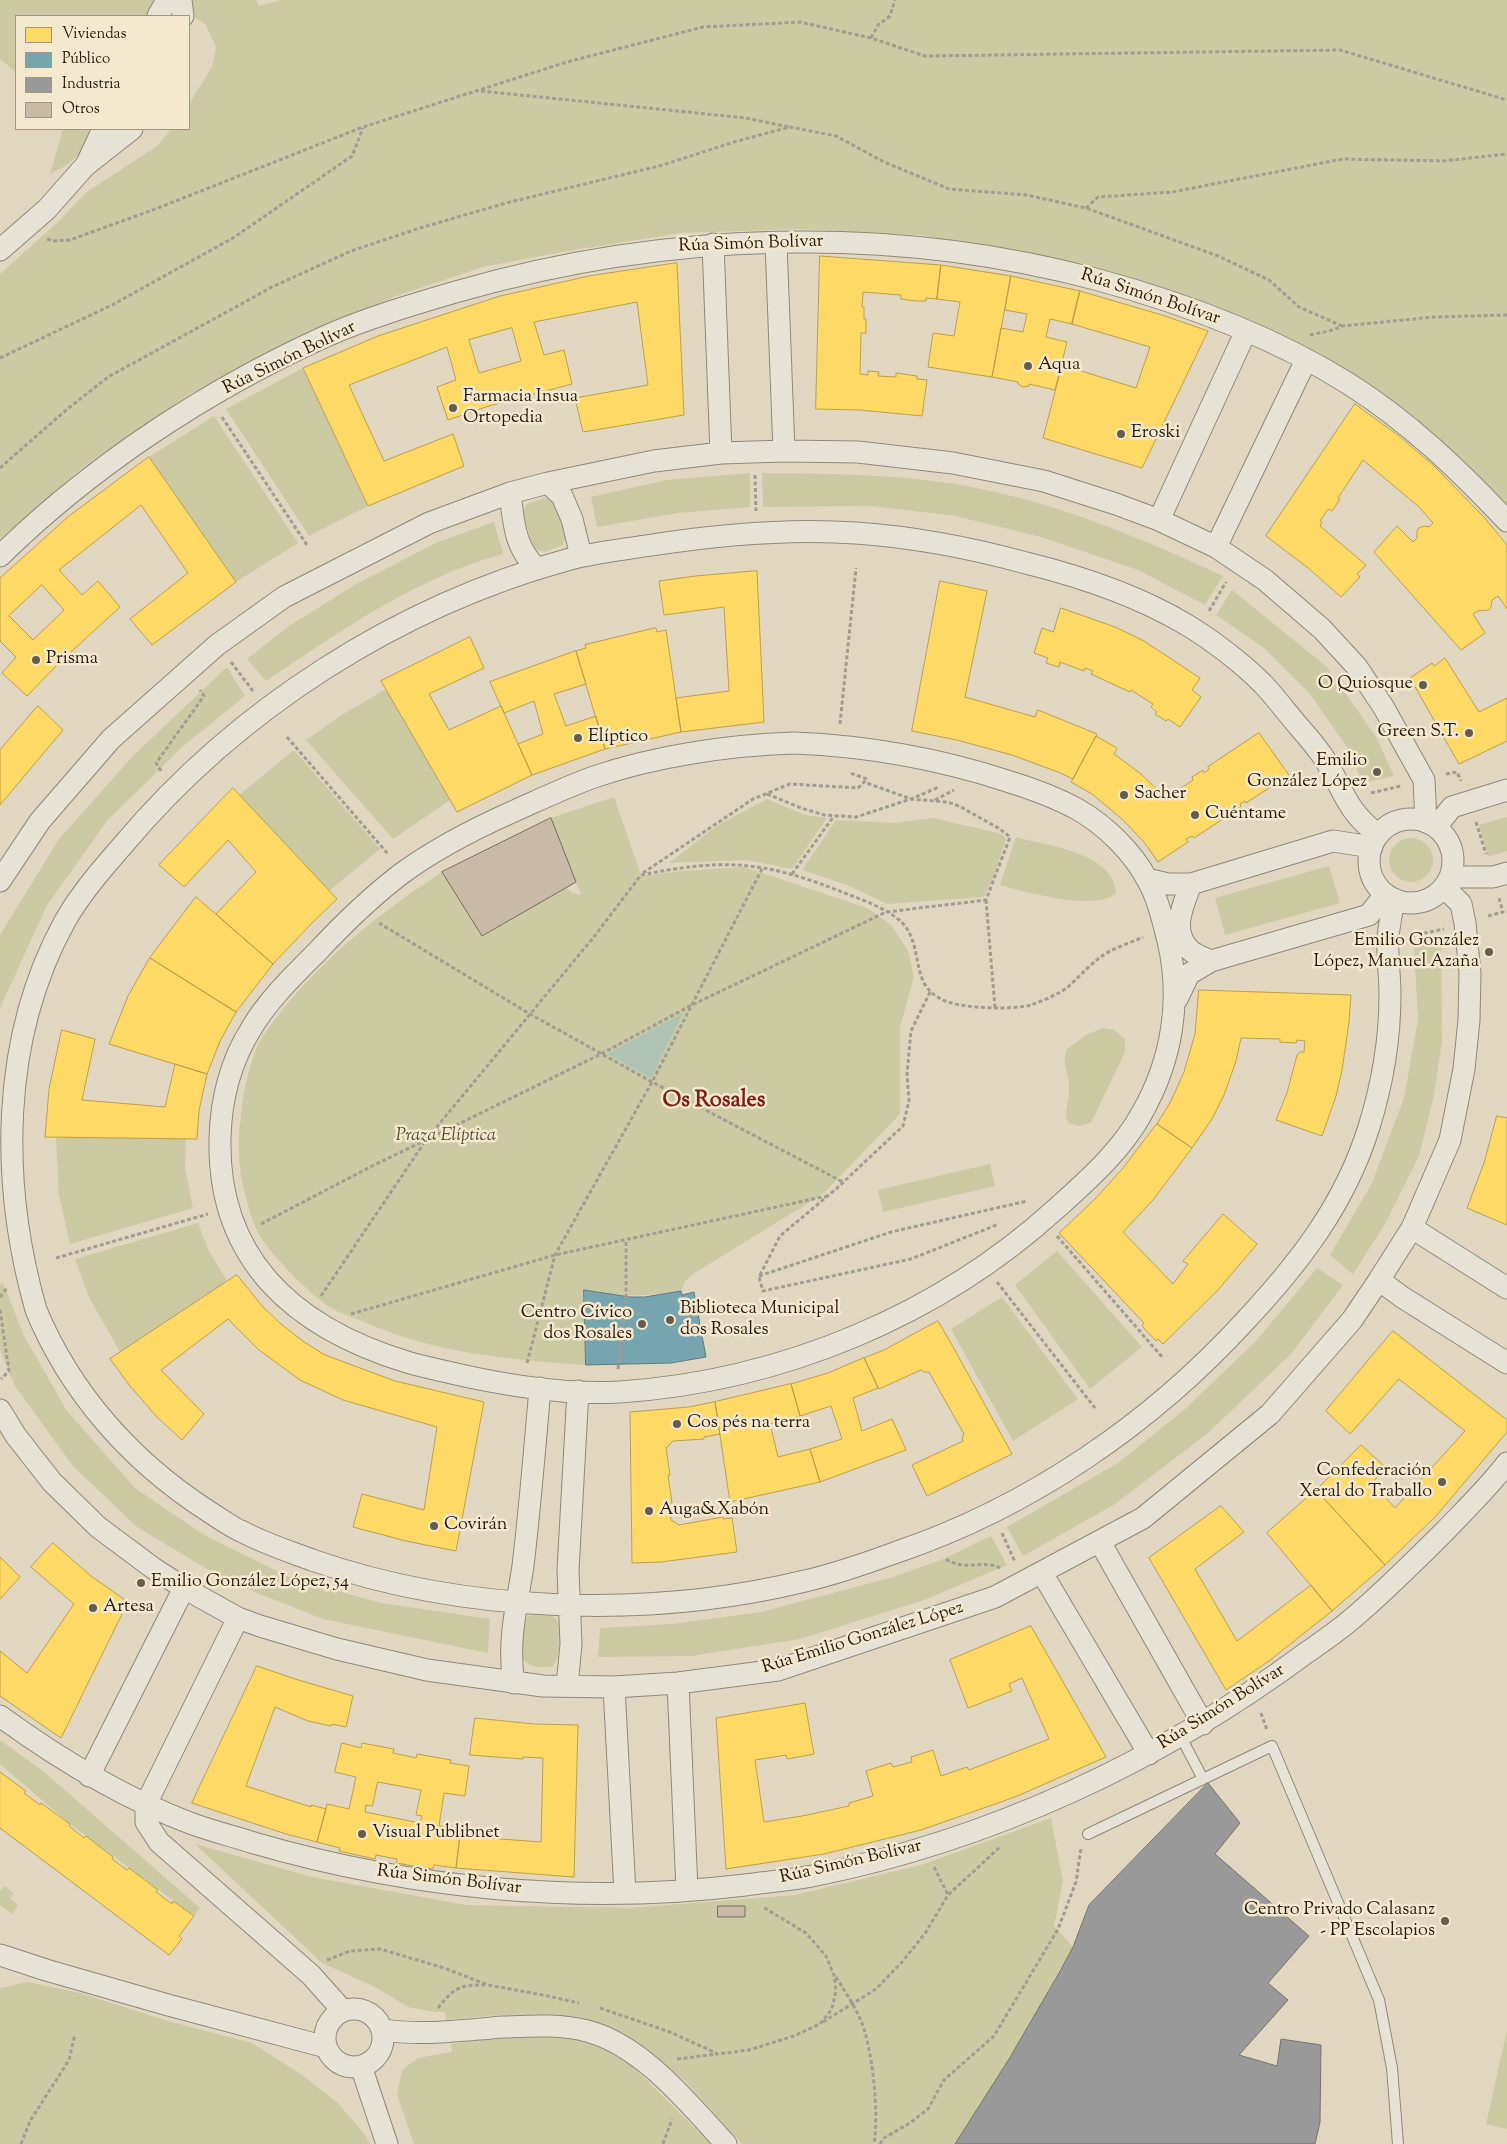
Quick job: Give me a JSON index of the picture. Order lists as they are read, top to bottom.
{
  "streets": {
    "street": ["Rúa Simón Bolívar", "Rúa Emilio González López"]
  },
  "districts": ["Os Rosales"],
  "parks": ["Praza Elíptica"],
  "places": [
    "Aqua",
    "Farmacia Insua Ortopedia",
    "Eroski",
    "Prisma",
    "O Quiosque",
    "Green S.T.",
    "Elíptico",
    "Emilio González López",
    "Sacher",
    "Cuéntame",
    "Emilio González López, Manuel Azaña",
    "Biblioteca Municipal dos Rosales",
    "Centro Cívico dos Rosales",
    "Cos pés na terra",
    "Confederación Xeral do Traballo",
    "Auga&Xabón",
    "Covirán",
    "Emilio González López, 54",
    "Artesa",
    "Visual Publibnet",
    "Centro Privado Calasanz - PP Escolapios"
  ],
  "legend": [
    "Viviendas",
    "Público",
    "Industria",
    "Otros"
  ]
}
